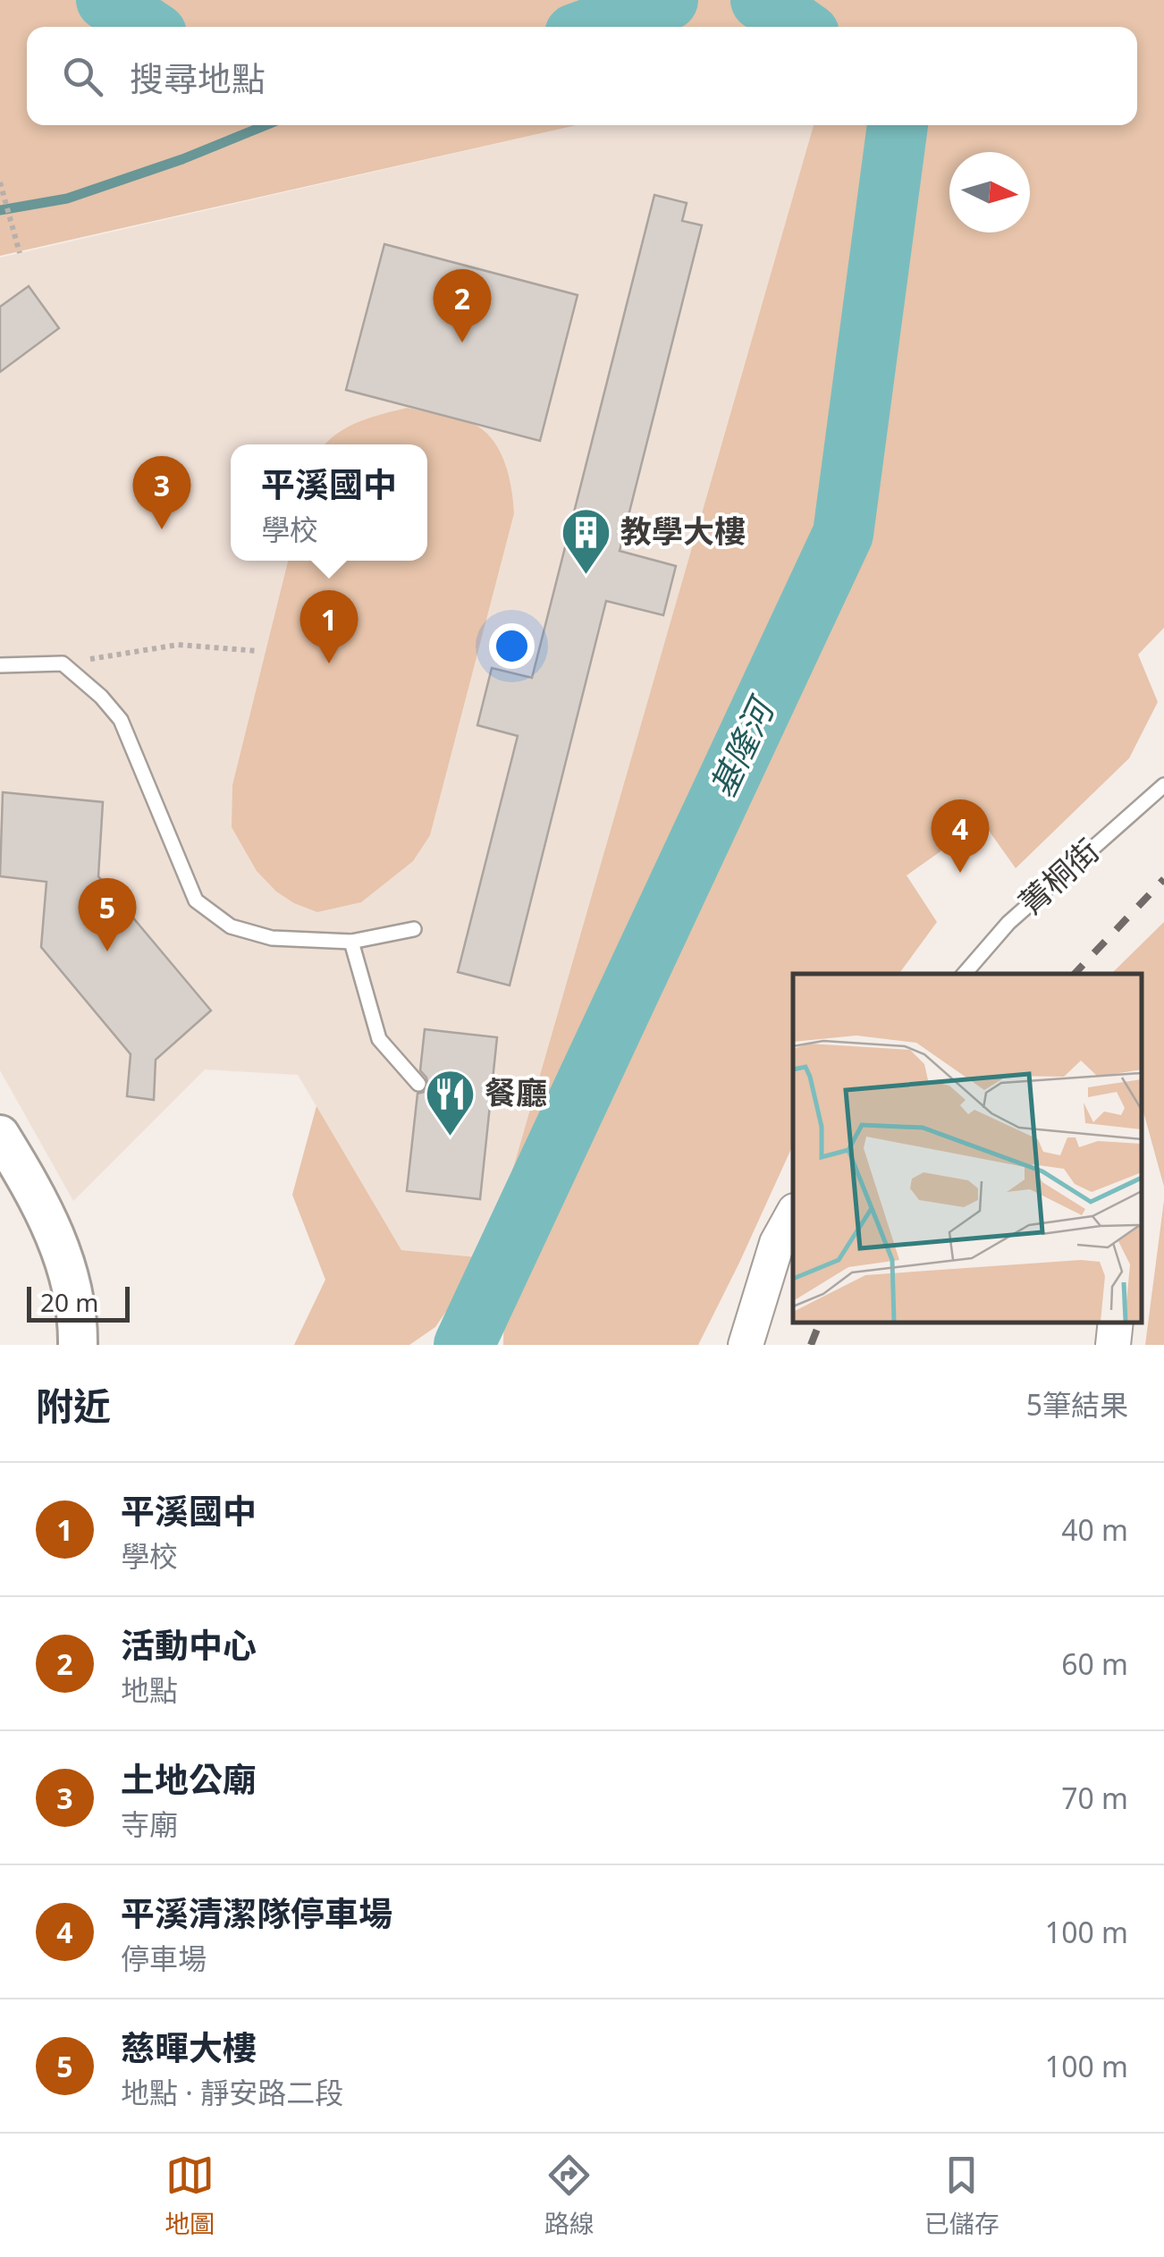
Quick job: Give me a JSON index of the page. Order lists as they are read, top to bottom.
{
  "streets": {
    "lane": ["菁桐街"]
  },
  "water": ["基隆河"],
  "places": {
    "building": ["教學大樓"],
    "restaurant": ["餐廳"]
  },
  "scale_bar": "20 m",
  "north": "right",
  "page": {
    "search": "搜尋地點",
    "pins": [
      "2",
      "3",
      "1",
      "4",
      "5"
    ],
    "popup": ["平溪國中", "學校"],
    "scale": "20 m",
    "heading": ["附近", "5筆結果"],
    "list": [
      {
        "mark": "1",
        "name": "平溪國中",
        "note": "學校",
        "value": "40 m"
      },
      {
        "mark": "2",
        "name": "活動中心",
        "note": "地點",
        "value": "60 m"
      },
      {
        "mark": "3",
        "name": "土地公廟",
        "note": "寺廟",
        "value": "70 m"
      },
      {
        "mark": "4",
        "name": "平溪清潔隊停車場",
        "note": "停車場",
        "value": "100 m"
      },
      {
        "mark": "5",
        "name": "慈暉大樓",
        "note": "地點 · 靜安路二段",
        "value": "100 m"
      }
    ],
    "nav": ["地圖", "路線", "已儲存"]
  }
}
